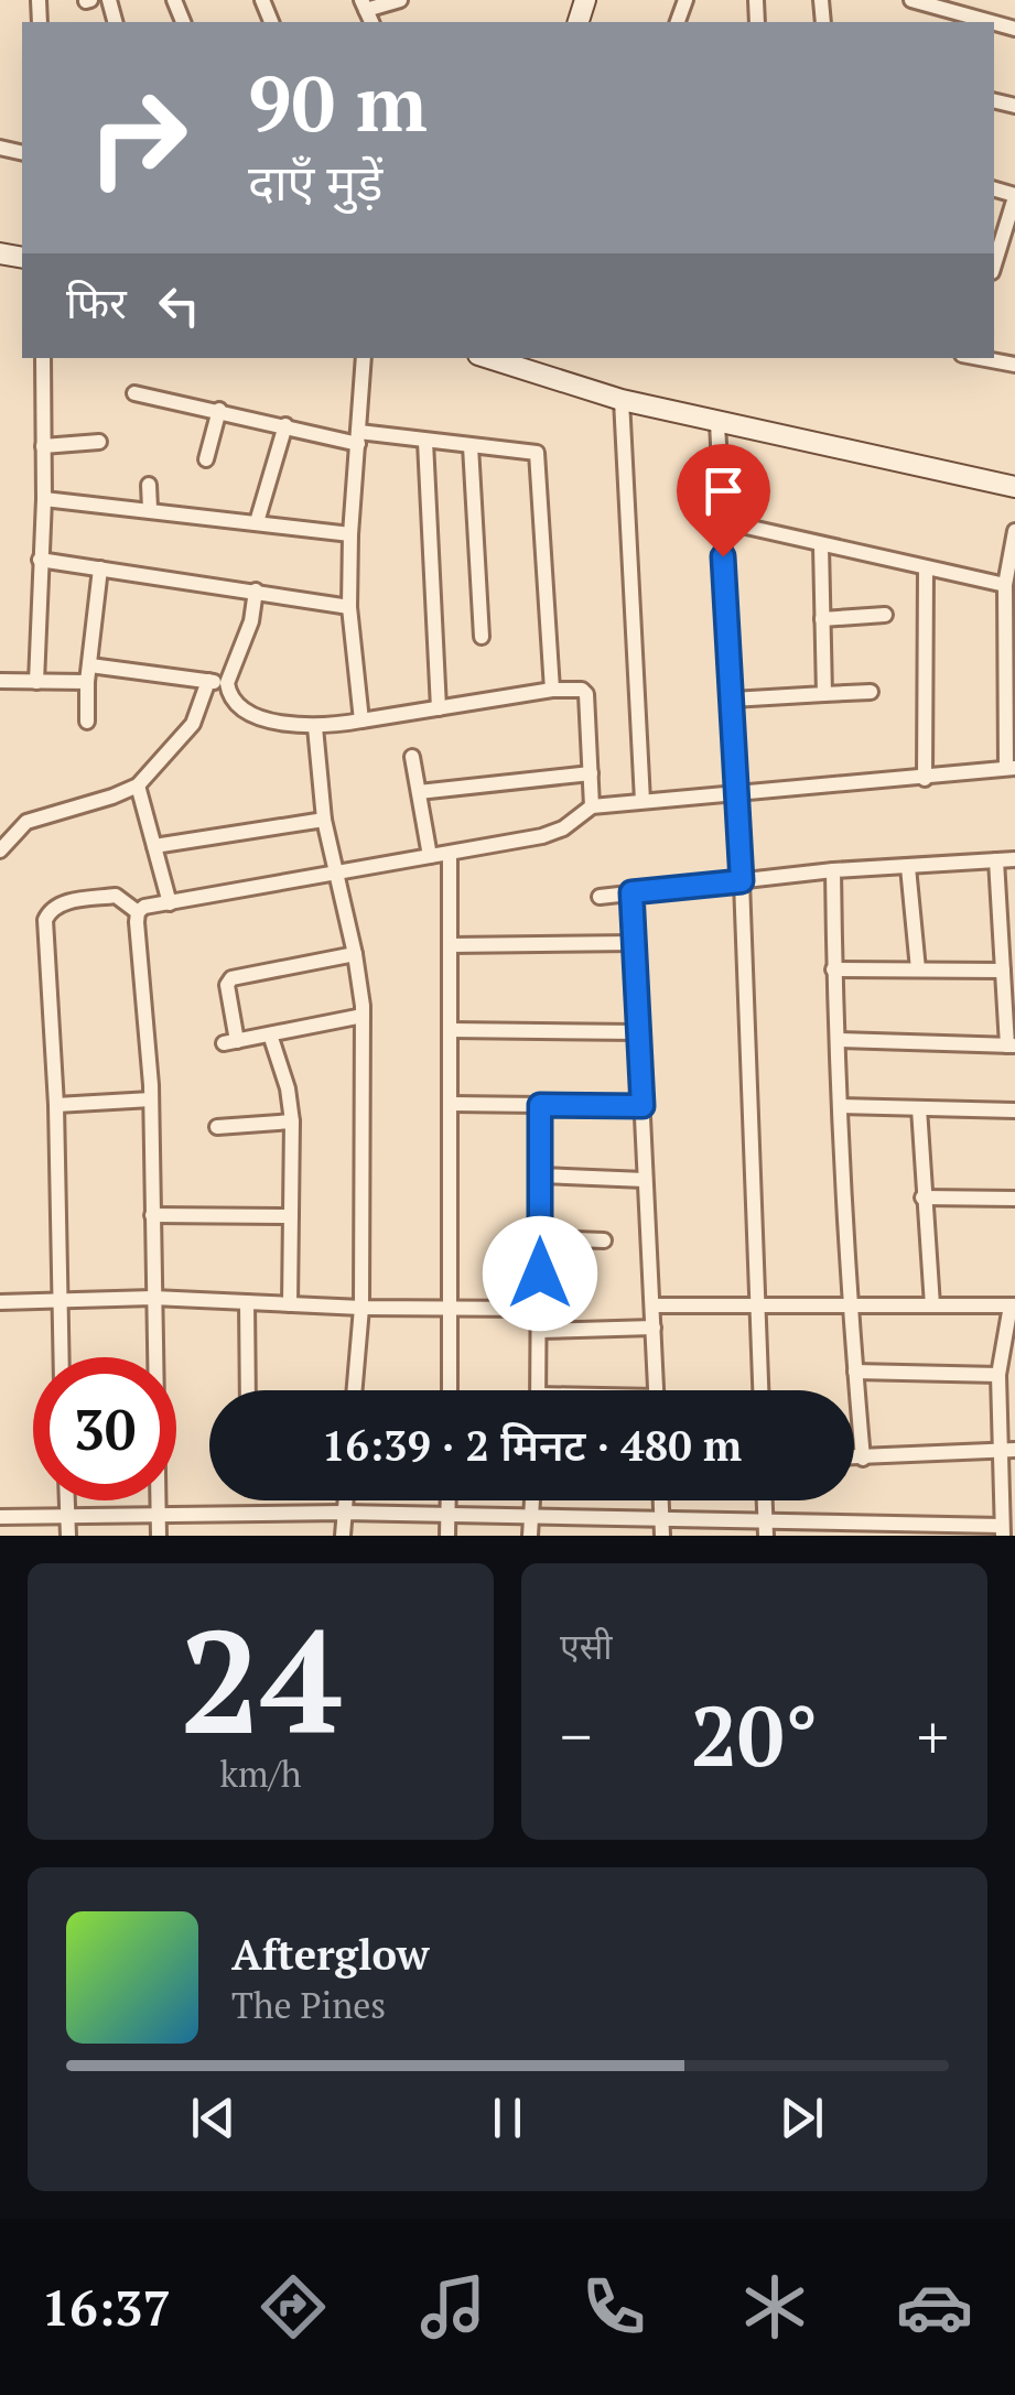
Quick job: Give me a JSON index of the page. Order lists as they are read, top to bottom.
{
  "page": {
    "turn": ["90 m", "दाएँ मुड़ें"],
    "then": "फिर",
    "limit": "30",
    "trip": "16:39 · 2 मिनट · 480 m",
    "tile": [
      ["24", "km/h"],
      "एसी"
    ],
    "heat": ["−", "20°", "+"],
    "song": ["Afterglow", "The Pines"],
    "tabs": "16:37"
  }
}
